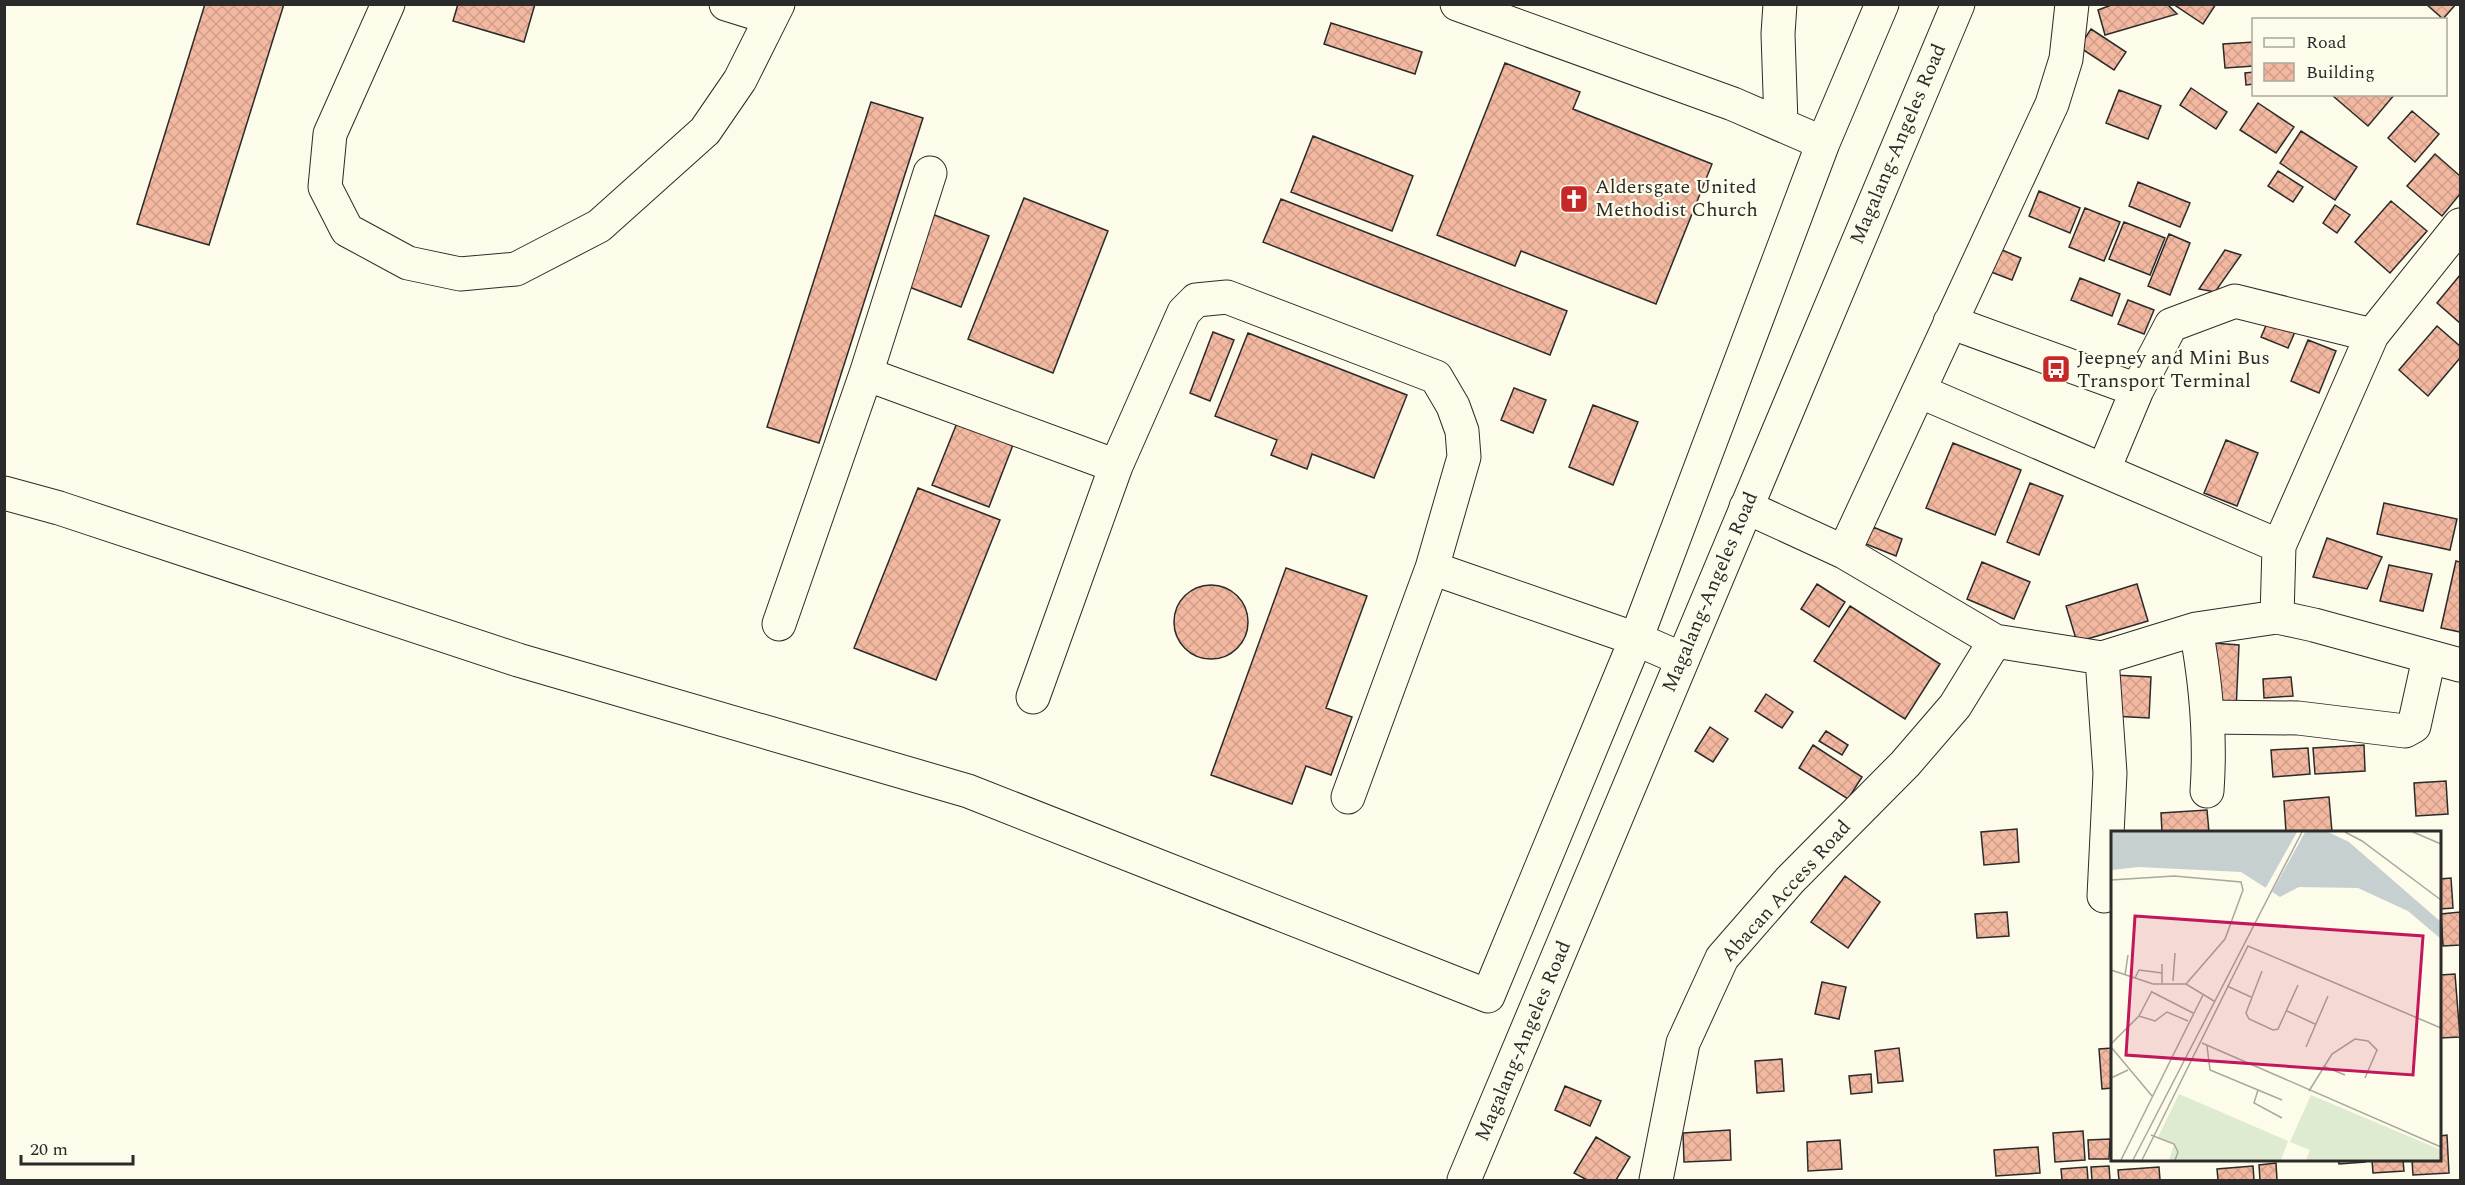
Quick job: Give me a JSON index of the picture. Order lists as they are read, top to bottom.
{
  "streets": {
    "street": ["Magalang-Angeles Road", "Abacan Access Road"]
  },
  "places": {
    "church": ["Aldersgate United Methodist Church"],
    "bus stop": ["Jeepney and Mini Bus Transport Terminal"]
  },
  "legend": ["Road", "Building"],
  "scale_bar": "20 m"
}
